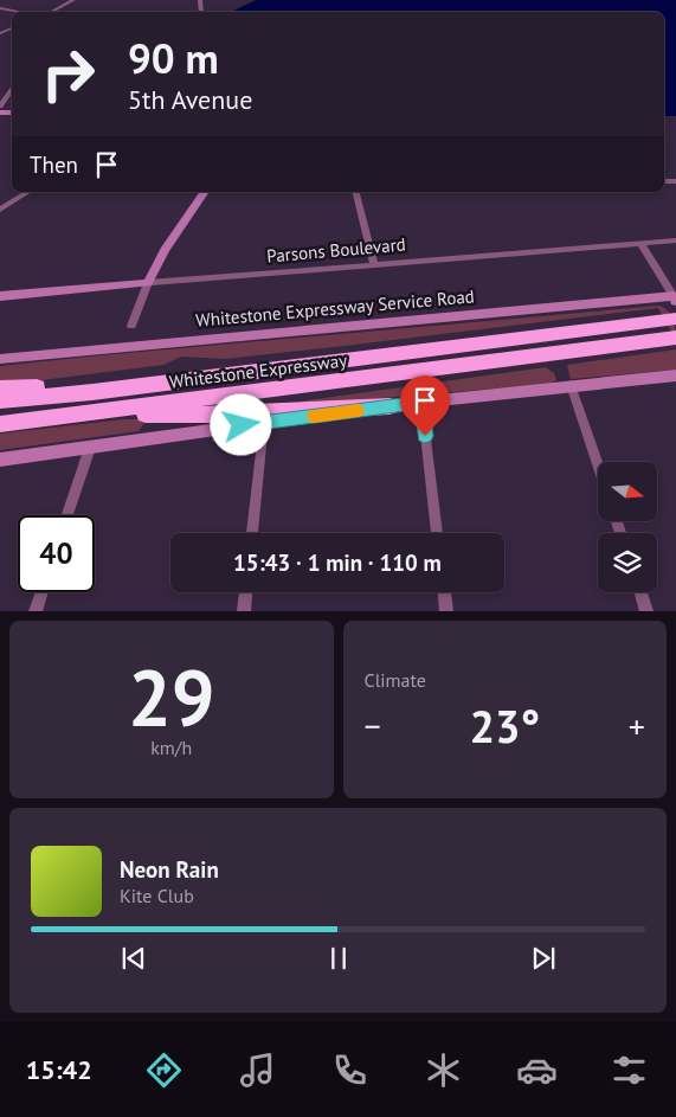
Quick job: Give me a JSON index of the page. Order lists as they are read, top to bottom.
{
  "streets": {
    "highway": ["Whitestone Expressway"],
    "street": ["Parsons Boulevard", "Whitestone Expressway Service Road"]
  },
  "north": "right",
  "page": {
    "turn": ["90 m", "5th Avenue"],
    "then": "Then",
    "limit": "40",
    "trip": "15:43 · 1 min · 110 m",
    "tile": [
      ["29", "km/h"],
      "Climate"
    ],
    "heat": ["−", "23°", "+"],
    "song": ["Neon Rain", "Kite Club"],
    "tabs": "15:42"
  }
}
